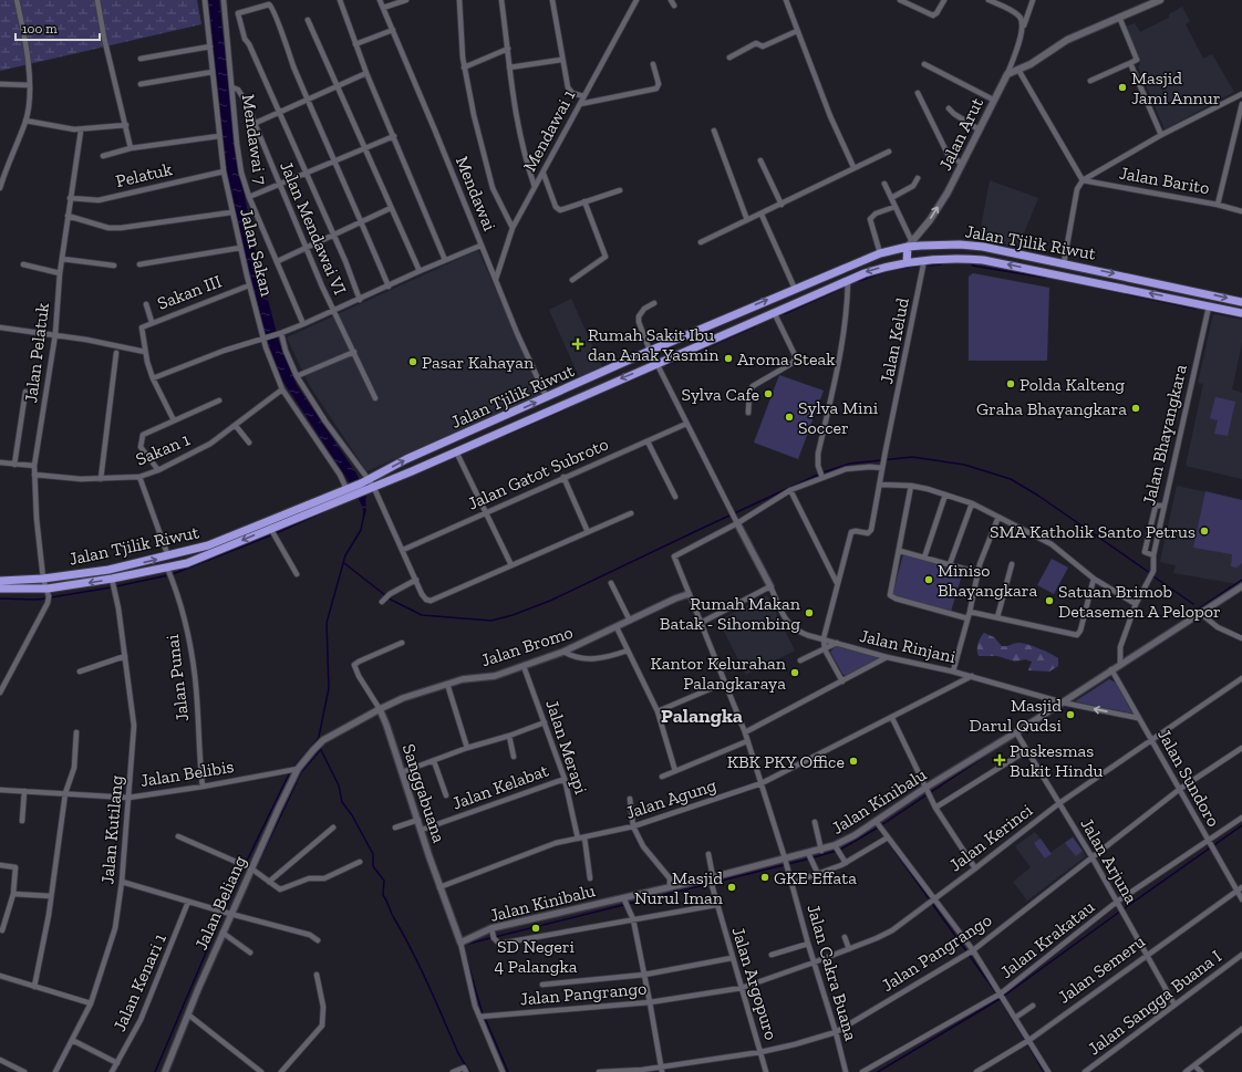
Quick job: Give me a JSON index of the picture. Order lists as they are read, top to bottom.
{
  "streets": {
    "highway": ["Jalan Tjilik Riwut"],
    "main road": ["Jalan Arut"],
    "street": [
      "Mendawai 1",
      "Mendawai 7",
      "Pelatuk",
      "Jalan Barito",
      "Mendawai",
      "Jalan Mendawai VI",
      "Jalan Sakan",
      "Sakan III",
      "Jalan Kelud",
      "Jalan Pelatuk",
      "Jalan Bhayangkara",
      "Sakan 1",
      "Jalan Gatot Subroto",
      "Jalan Bromo",
      "Jalan Rinjani",
      "Jalan Punai",
      "Jalan Merapi",
      "Jalan Belibis",
      "Jalan Sundoro",
      "Jalan Kelabat",
      "Sanggabuana",
      "Jalan Agung",
      "Jalan Kinibalu",
      "Jalan Kutilang",
      "Jalan Kerinci",
      "Jalan Arjuna",
      "Jalan Beliang",
      "Jalan Krakatau",
      "Jalan Pangrango",
      "Jalan Semeru",
      "Jalan Cakra Buana",
      "Jalan Kenari 1",
      "Jalan Argopuro",
      "Jalan Sangga Buana I"
    ]
  },
  "crossings": [
    ["Mendawai 1", "Mendawai"],
    ["Jalan Arut", "Jalan Tjilik Riwut"],
    ["Mendawai 7", "Jalan Mendawai VI"],
    ["Pelatuk", "Jalan Sakan"],
    ["Pelatuk", "Jalan Pelatuk"],
    ["Mendawai", "Jalan Tjilik Riwut"],
    ["Jalan Tjilik Riwut", "Jalan Sakan"],
    ["Jalan Tjilik Riwut", "Jalan Kelud"],
    ["Jalan Tjilik Riwut", "Jalan Pelatuk"],
    ["Jalan Tjilik Riwut", "Jalan Bhayangkara"],
    ["Jalan Tjilik Riwut", "Jalan Punai"],
    ["Jalan Tjilik Riwut", "Jalan Kutilang"],
    ["Jalan Sakan", "Sakan III"],
    ["Jalan Sakan", "Sakan 1"],
    ["Jalan Pelatuk", "Sakan 1"],
    ["Jalan Bromo", "Jalan Merapi"],
    ["Jalan Bromo", "Sanggabuana"],
    ["Jalan Bromo", "Jalan Beliang"],
    ["Jalan Bromo", "Jalan Cakra Buana"],
    ["Jalan Rinjani", "Jalan Sundoro"],
    ["Jalan Rinjani", "Jalan Agung"],
    ["Jalan Rinjani", "Jalan Kinibalu"],
    ["Jalan Rinjani", "Jalan Cakra Buana"],
    ["Jalan Punai", "Jalan Belibis"],
    ["Jalan Merapi", "Jalan Kelabat"],
    ["Jalan Merapi", "Jalan Agung"],
    ["Jalan Belibis", "Jalan Kutilang"],
    ["Jalan Belibis", "Jalan Beliang"],
    ["Jalan Sundoro", "Jalan Kinibalu"],
    ["Jalan Sundoro", "Jalan Kerinci"],
    ["Jalan Sundoro", "Jalan Krakatau"],
    ["Jalan Sundoro", "Jalan Pangrango"],
    ["Jalan Sundoro", "Jalan Semeru"],
    ["Jalan Kelabat", "Sanggabuana"],
    ["Sanggabuana", "Jalan Agung"],
    ["Jalan Agung", "Jalan Cakra Buana"],
    ["Jalan Kinibalu", "Jalan Arjuna"],
    ["Jalan Kinibalu", "Jalan Cakra Buana"],
    ["Jalan Kinibalu", "Jalan Argopuro"],
    ["Jalan Kerinci", "Jalan Arjuna"],
    ["Jalan Kerinci", "Jalan Pangrango"],
    ["Jalan Kerinci", "Jalan Cakra Buana"],
    ["Jalan Kerinci", "Jalan Argopuro"],
    ["Jalan Arjuna", "Jalan Krakatau"],
    ["Jalan Arjuna", "Jalan Pangrango"],
    ["Jalan Arjuna", "Jalan Semeru"],
    ["Jalan Arjuna", "Jalan Sangga Buana I"],
    ["Jalan Pangrango", "Jalan Cakra Buana"],
    ["Jalan Pangrango", "Jalan Argopuro"]
  ],
  "districts": ["Palangka"],
  "places": {
    "other": [
      "Masjid Jami Annur",
      "Aroma Steak",
      "Pasar Kahayan",
      "Polda Kalteng",
      "Sylva Cafe",
      "Graha Bhayangkara",
      "Sylva Mini Soccer",
      "SMA Katholik Santo Petrus",
      "Miniso Bhayangkara",
      "Satuan Brimob Detasemen A Pelopor",
      "Rumah Makan Batak - Sihombing",
      "Kantor Kelurahan Palangkaraya",
      "Masjid Darul Qudsi",
      "KBK PKY Office",
      "GKE Effata",
      "Masjid Nurul Iman",
      "SD Negeri 4 Palangka"
    ],
    "health": ["Rumah Sakit Ibu dan Anak Yasmin", "Puskesmas Bukit Hindu"]
  },
  "scale_bar": "100 m"
}
